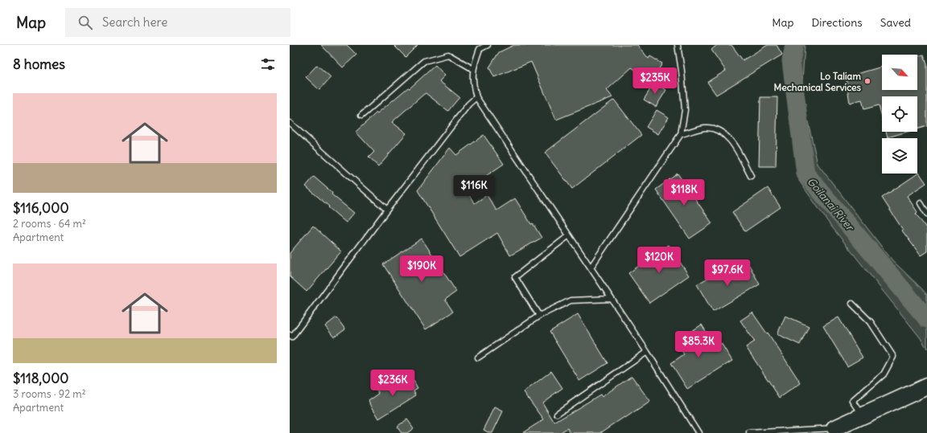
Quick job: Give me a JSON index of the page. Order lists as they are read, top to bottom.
{
  "water": ["Goilanai River"],
  "places": ["Lo Taliam Mechanical Services"],
  "north": "bottom right",
  "page": {
    "header": "Map",
    "search": "Search here",
    "nav": ["Map", "Directions", "Saved"],
    "heading": "8 homes",
    "price": [
      "$235K",
      "$116K",
      "$118K",
      "$120K",
      "$190K",
      "$97.6K",
      "$85.3K",
      "$236K"
    ],
    "list": [
      {
        "name": "$116,000",
        "note": "2 rooms · 64 m² · Apartment"
      },
      {
        "name": "$118,000",
        "note": "3 rooms · 92 m² · Apartment"
      }
    ]
  }
}
